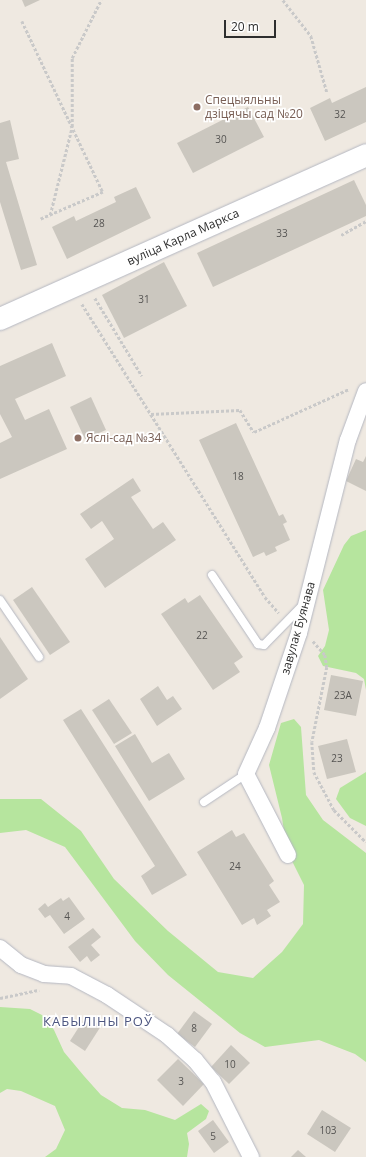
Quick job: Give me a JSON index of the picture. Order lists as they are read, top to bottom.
{
  "streets": {
    "main road": ["вуліца Карла Маркса"],
    "street": ["завулак Буянава"]
  },
  "districts": ["КАБЫЛІНЫ РОЎ"],
  "places": ["Спецыяльны дзіцячы сад №20", "Яслі-сад №34"],
  "house_numbers": [
    "32",
    "30",
    "28",
    "33",
    "31",
    "18",
    "22",
    "23А",
    "23",
    "24",
    "4",
    "8",
    "10",
    "3",
    "103",
    "5"
  ],
  "scale_bar": "20 m"
}
